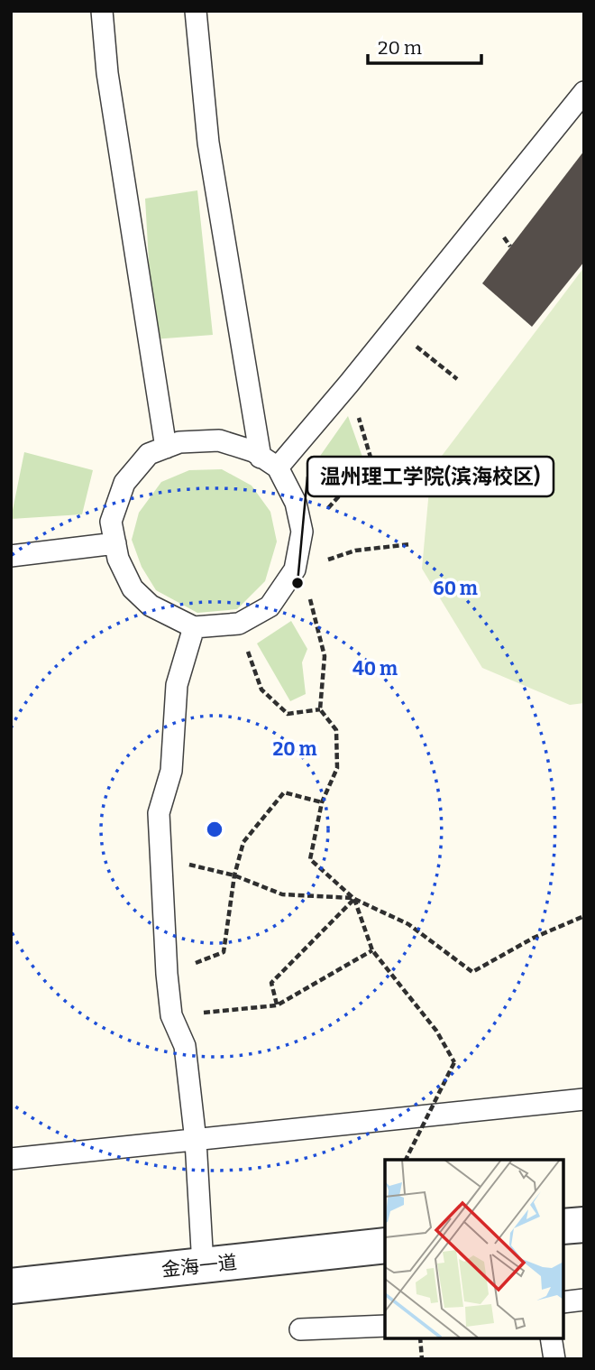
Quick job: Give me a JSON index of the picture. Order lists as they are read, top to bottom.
{
  "streets": {
    "street": ["金海一道"]
  },
  "places": ["温州理工学院(滨海校区)"],
  "scale_bar": "20 m",
  "rings": ["60 m", "40 m", "20 m"]
}
